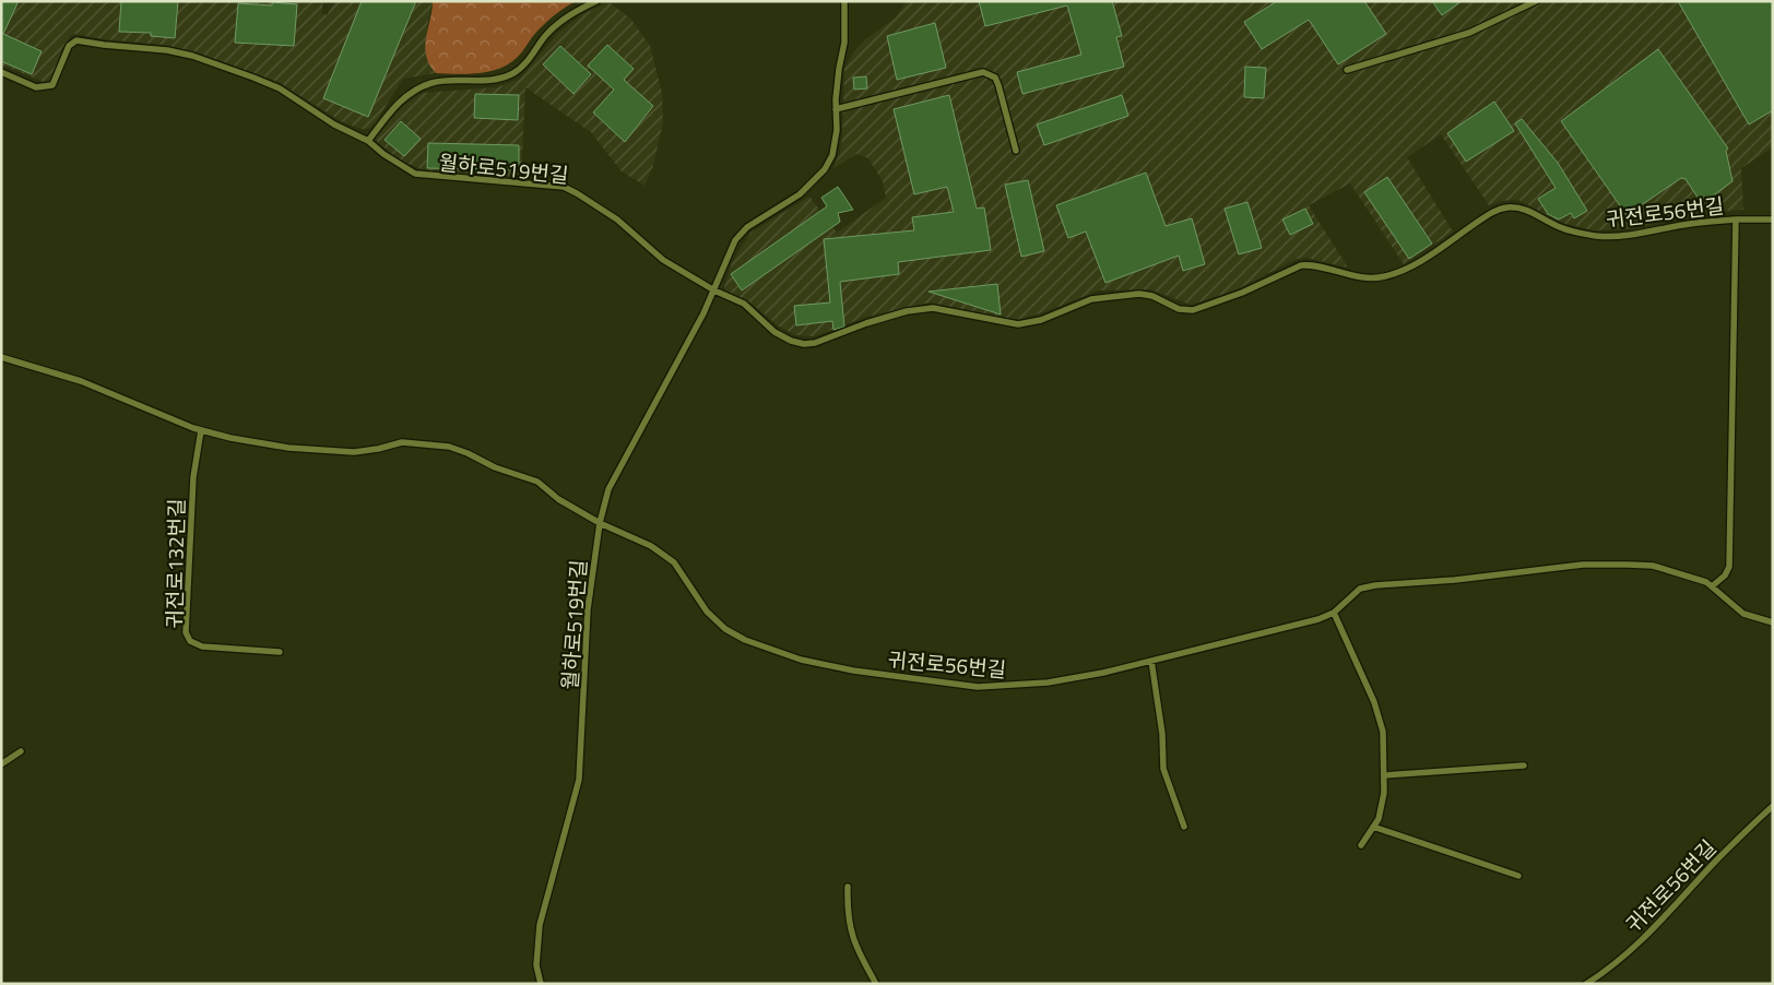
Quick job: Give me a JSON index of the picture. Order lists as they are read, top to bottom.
{
  "streets": {
    "lane": ["월하로519번길", "귀전로56번길", "귀전로132번길"]
  },
  "crossings": [
    ["월하로519번길", "귀전로56번길"]
  ]
}
